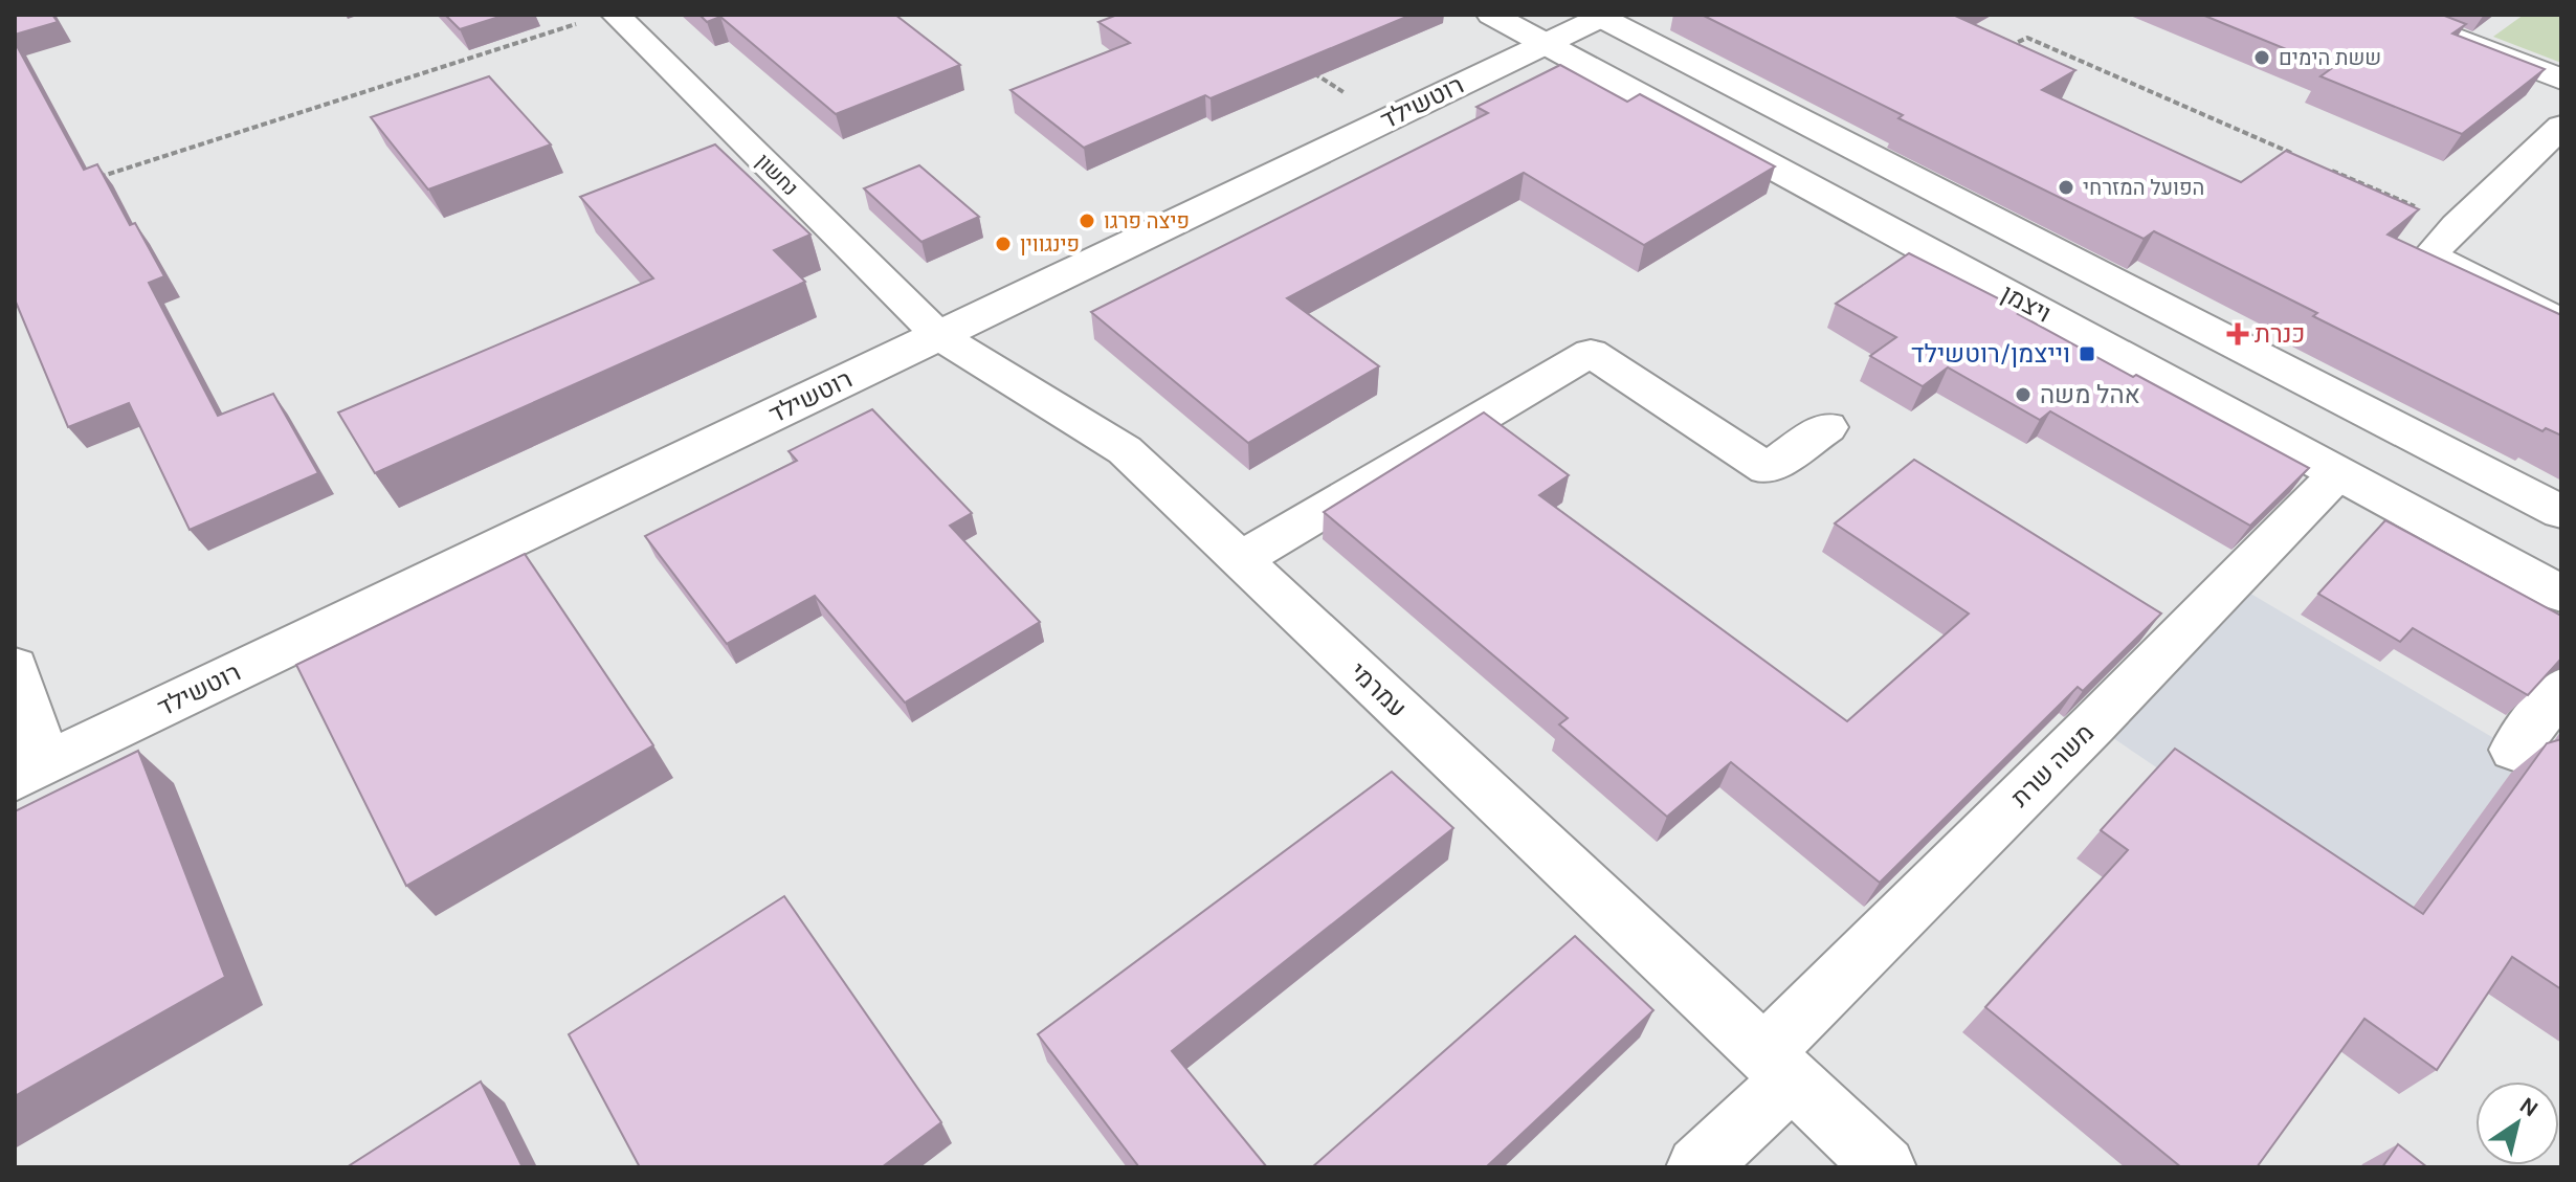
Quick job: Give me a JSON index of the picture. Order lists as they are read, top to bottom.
{
  "streets": {
    "street": [
      "רוטשילד",
      "נחשון",
      "ויצמן",
      "עמרמי",
      "משה שרת"
    ]
  },
  "crossings": [
    ["רוטשילד", "נחשון"],
    ["רוטשילד", "ויצמן"],
    ["רוטשילד", "עמרמי"],
    ["נחשון", "עמרמי"],
    ["ויצמן", "משה שרת"],
    ["עמרמי", "משה שרת"]
  ],
  "places": {
    "other": [
      "ששת הימים",
      "הפועל המזרחי",
      "פיצה פרגו",
      "פינגווין",
      "אהל משה"
    ],
    "health": ["כנרת"],
    "transit": ["וייצמן/רוטשילד"]
  },
  "north": "top right"
}
